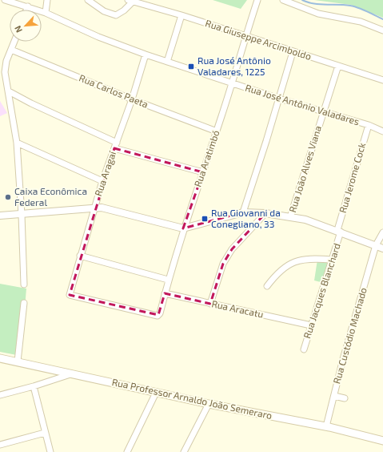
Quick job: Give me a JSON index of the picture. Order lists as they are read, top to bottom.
{
  "streets": {
    "main road": ["Rua Professor Arnaldo João Semeraro"],
    "street": [
      "Rua Giuseppe Arcimboldo",
      "Rua Carlos Paeta",
      "Rua José Antônio Valadares",
      "Rua Aratimbó",
      "Rua João Alves Viana",
      "Rua Aragaí",
      "Rua Jerome Cock",
      "Rua Jacques Blanchard",
      "Rua Aracatu",
      "Rua Custódio Machado"
    ]
  },
  "crossings": [
    ["Rua Giuseppe Arcimboldo", "Rua Aratimbó"],
    ["Rua Giuseppe Arcimboldo", "Rua João Alves Viana"],
    ["Rua Carlos Paeta", "Rua Aratimbó"],
    ["Rua Carlos Paeta", "Rua Aragaí"],
    ["Rua José Antônio Valadares", "Rua Aratimbó"],
    ["Rua José Antônio Valadares", "Rua João Alves Viana"],
    ["Rua José Antônio Valadares", "Rua Aragaí"],
    ["Rua José Antônio Valadares", "Rua Jerome Cock"],
    ["Rua Aratimbó", "Rua Aragaí"],
    ["Rua Aratimbó", "Rua Aracatu"],
    ["Rua Jerome Cock", "Rua Jacques Blanchard"],
    ["Rua Jacques Blanchard", "Rua Aracatu"],
    ["Rua Custódio Machado", "Rua Professor Arnaldo João Semeraro"]
  ],
  "places": {
    "transit": ["Rua José Antônio Valadares, 1225", "Rua Giovanni da Conegliano, 33"],
    "other": ["Caixa Econômica Federal"]
  },
  "north": "bottom left"
}
